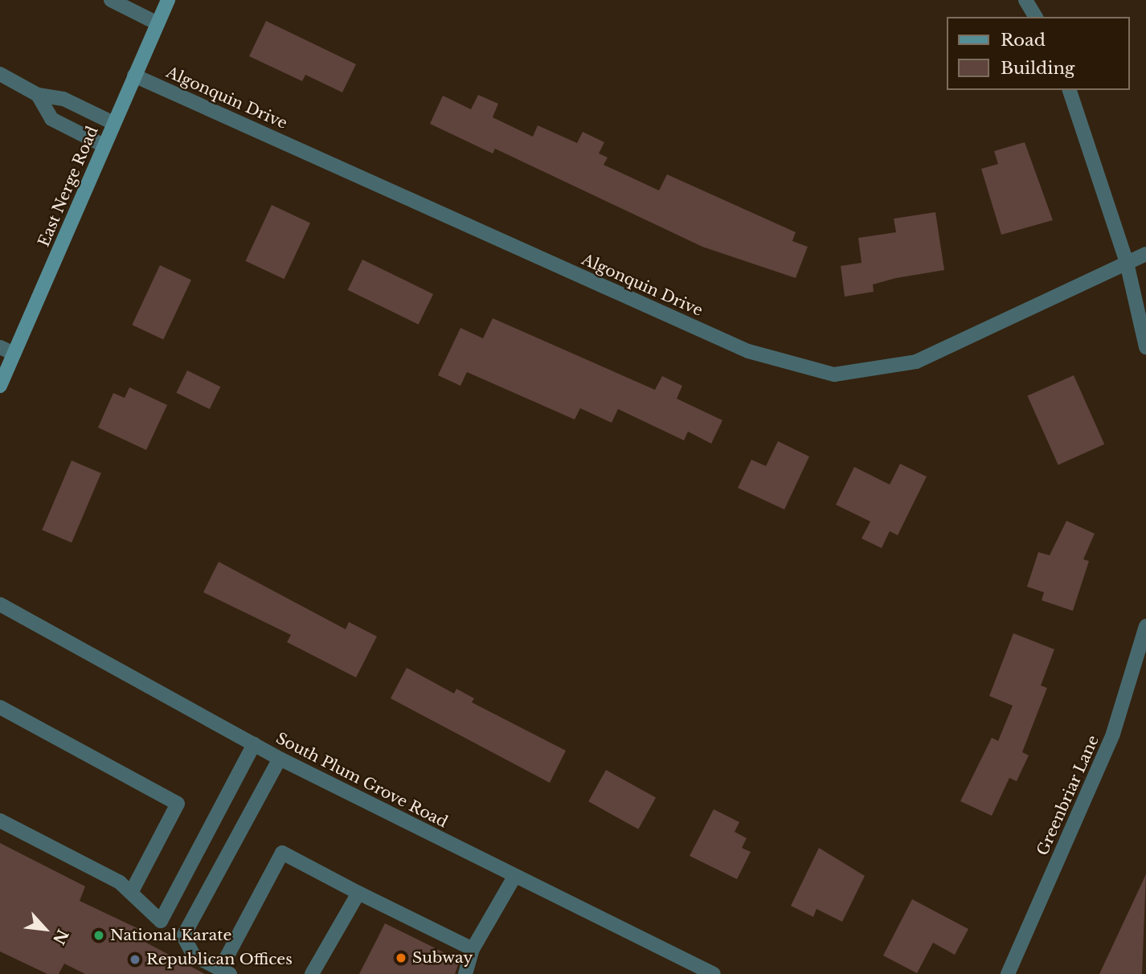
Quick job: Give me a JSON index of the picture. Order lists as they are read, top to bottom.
{
  "streets": {
    "main road": ["East Nerge Road"],
    "street": ["Algonquin Drive", "South Plum Grove Road", "Greenbriar Lane"]
  },
  "crossings": [
    ["Algonquin Drive", "East Nerge Road"]
  ],
  "places": ["National Karate", "Subway", "Republican Offices"],
  "legend": ["Road", "Building"],
  "north": "bottom right"
}
